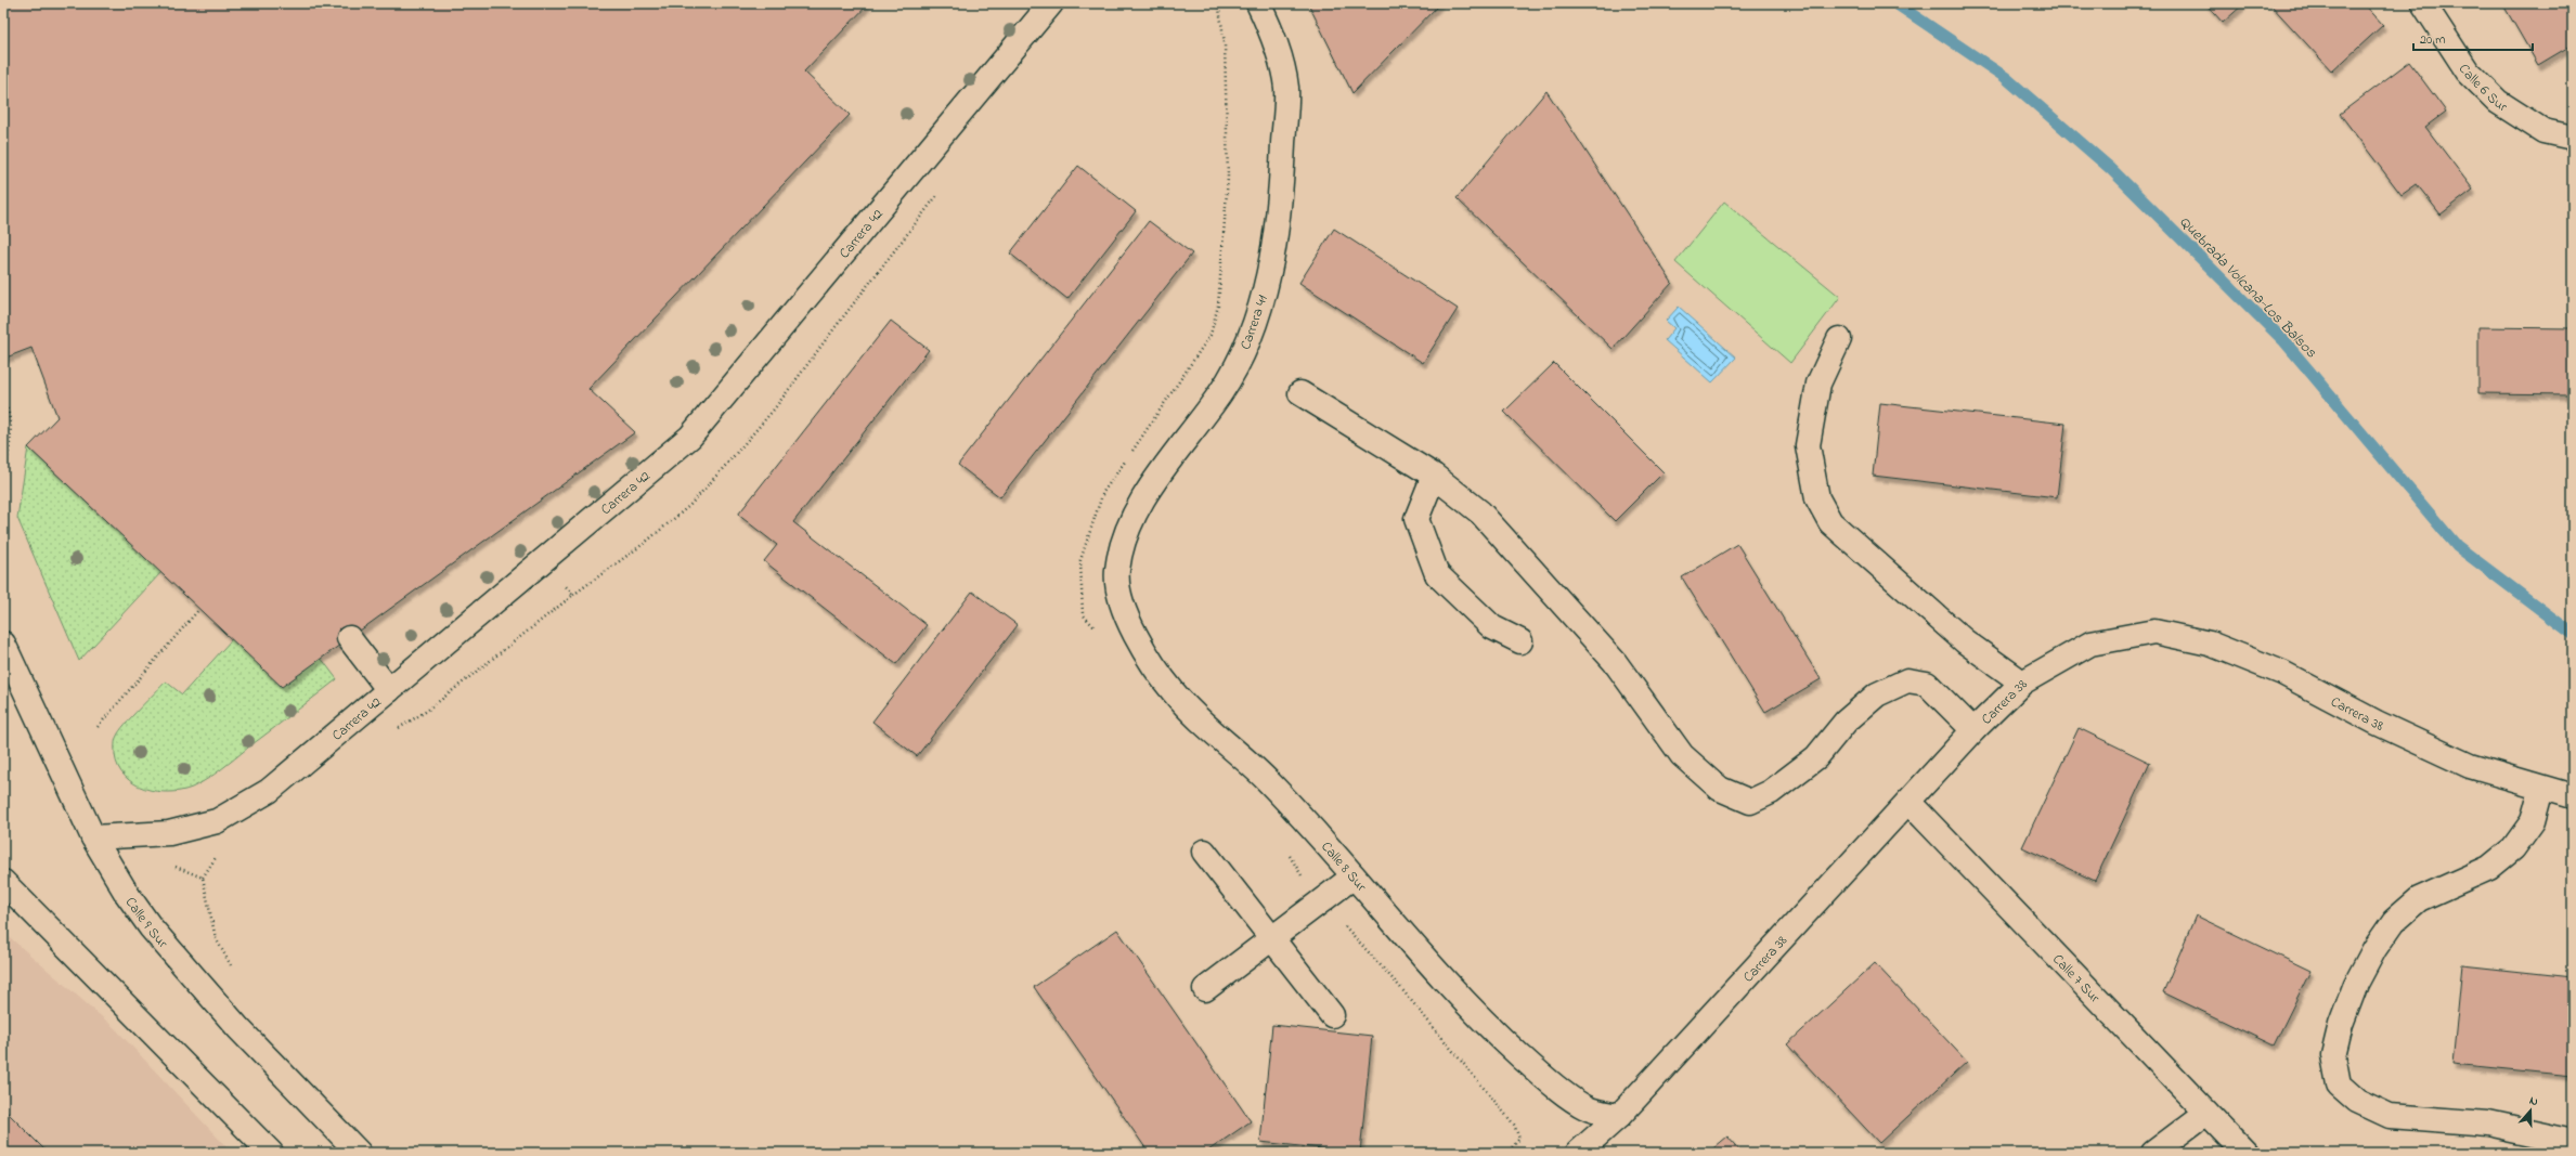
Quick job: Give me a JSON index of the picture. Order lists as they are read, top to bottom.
{
  "streets": {
    "street": [
      "Calle 6 Sur",
      "Carrera 42",
      "Carrera 41",
      "Carrera 38",
      "Calle 8 Sur",
      "Calle 9 Sur",
      "Calle 7 Sur"
    ]
  },
  "crossings": [
    ["Carrera 42", "Calle 9 Sur"],
    ["Carrera 41", "Calle 8 Sur"],
    ["Carrera 38", "Calle 8 Sur"],
    ["Carrera 38", "Calle 7 Sur"]
  ],
  "water": ["Quebrada Volcana-Los Balsos"],
  "scale_bar": "20 m",
  "north": "top"
}
